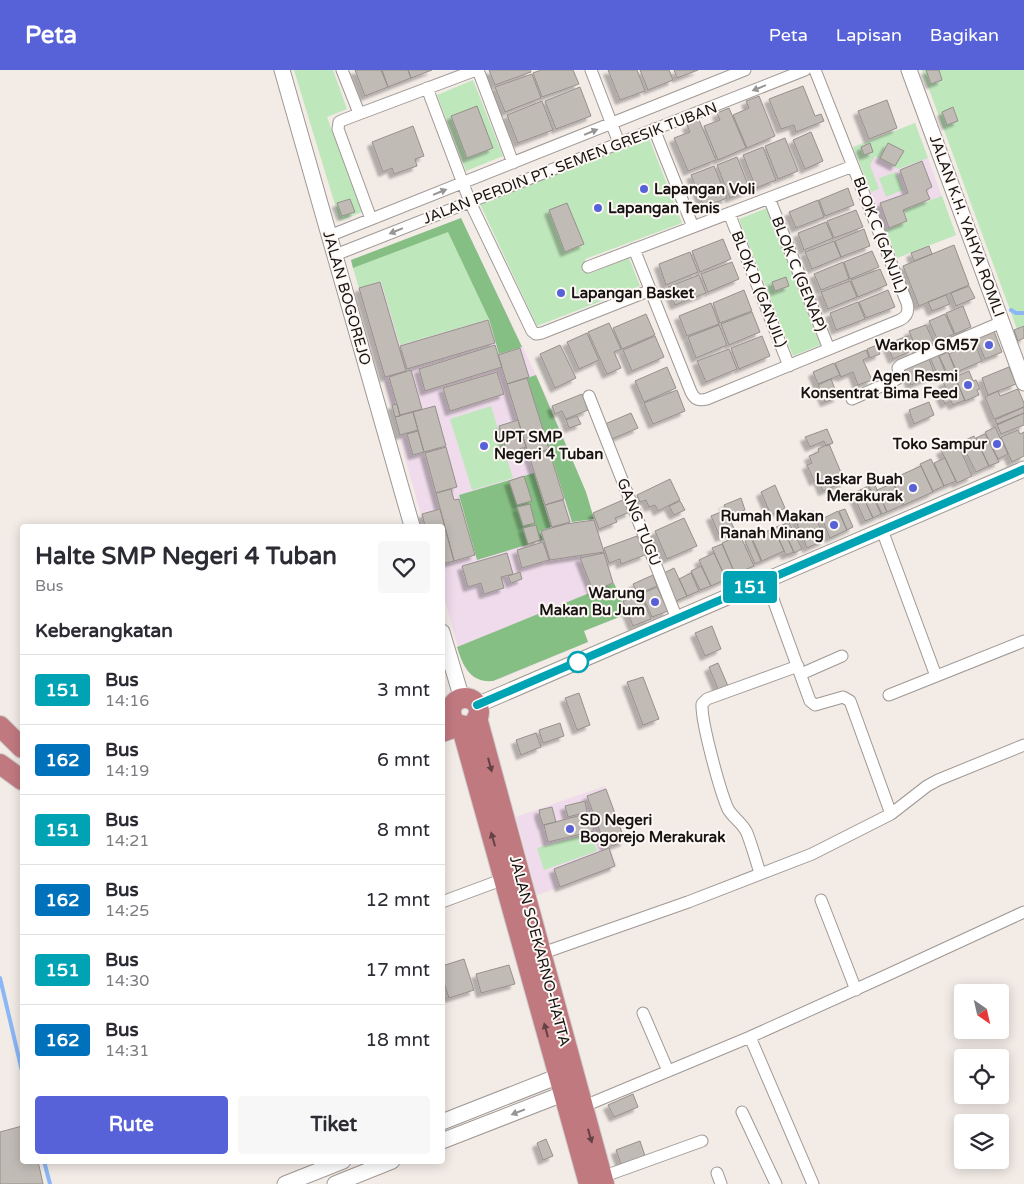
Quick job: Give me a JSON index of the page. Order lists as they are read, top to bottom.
{
  "streets": {
    "highway": ["JALAN SOEKARNO-HATTA"],
    "main road": ["JALAN K.H. YAHYA ROMLI", "JALAN BOGOREJO"],
    "street": [
      "JALAN PERDIN PT. SEMEN GRESIK TUBAN",
      "BLOK C (GANJIL)",
      "BLOK C (GENAP)",
      "BLOK D (GANJIL)",
      "GANG TUGU"
    ]
  },
  "crossings": [
    ["JALAN PERDIN PT. SEMEN GRESIK TUBAN", "JALAN BOGOREJO"],
    ["BLOK C (GANJIL)", "BLOK C (GENAP)"]
  ],
  "places": [
    "Lapangan Voli",
    "Lapangan Tenis",
    "Lapangan Basket",
    "Warkop GM57",
    "Agen Resmi Konsentrat Bima Feed",
    "Toko Sampur",
    "UPT SMP Negeri 4 Tuban",
    "Laskar Buah Merakurak",
    "Rumah Makan Ranah Minang",
    "Warung Makan Bu Jum",
    "SD Negeri Bogorejo Merakurak"
  ],
  "lines": ["bus line 151"],
  "north": "bottom right",
  "page": {
    "header": "Peta",
    "nav": ["Peta", "Lapisan", "Bagikan"],
    "on_map": "151",
    "heading": [
      ["Halte SMP Negeri 4 Tuban", "Bus"],
      "Keberangkatan"
    ],
    "list": [
      {
        "mark": "151",
        "name": "Bus",
        "note": "14:16",
        "value": "3 mnt"
      },
      {
        "mark": "162",
        "name": "Bus",
        "note": "14:19",
        "value": "6 mnt"
      },
      {
        "mark": "151",
        "name": "Bus",
        "note": "14:21",
        "value": "8 mnt"
      },
      {
        "mark": "162",
        "name": "Bus",
        "note": "14:25",
        "value": "12 mnt"
      },
      {
        "mark": "151",
        "name": "Bus",
        "note": "14:30",
        "value": "17 mnt"
      },
      {
        "mark": "162",
        "name": "Bus",
        "note": "14:31",
        "value": "18 mnt"
      }
    ],
    "buttons": ["Rute", "Tiket"]
  }
}
